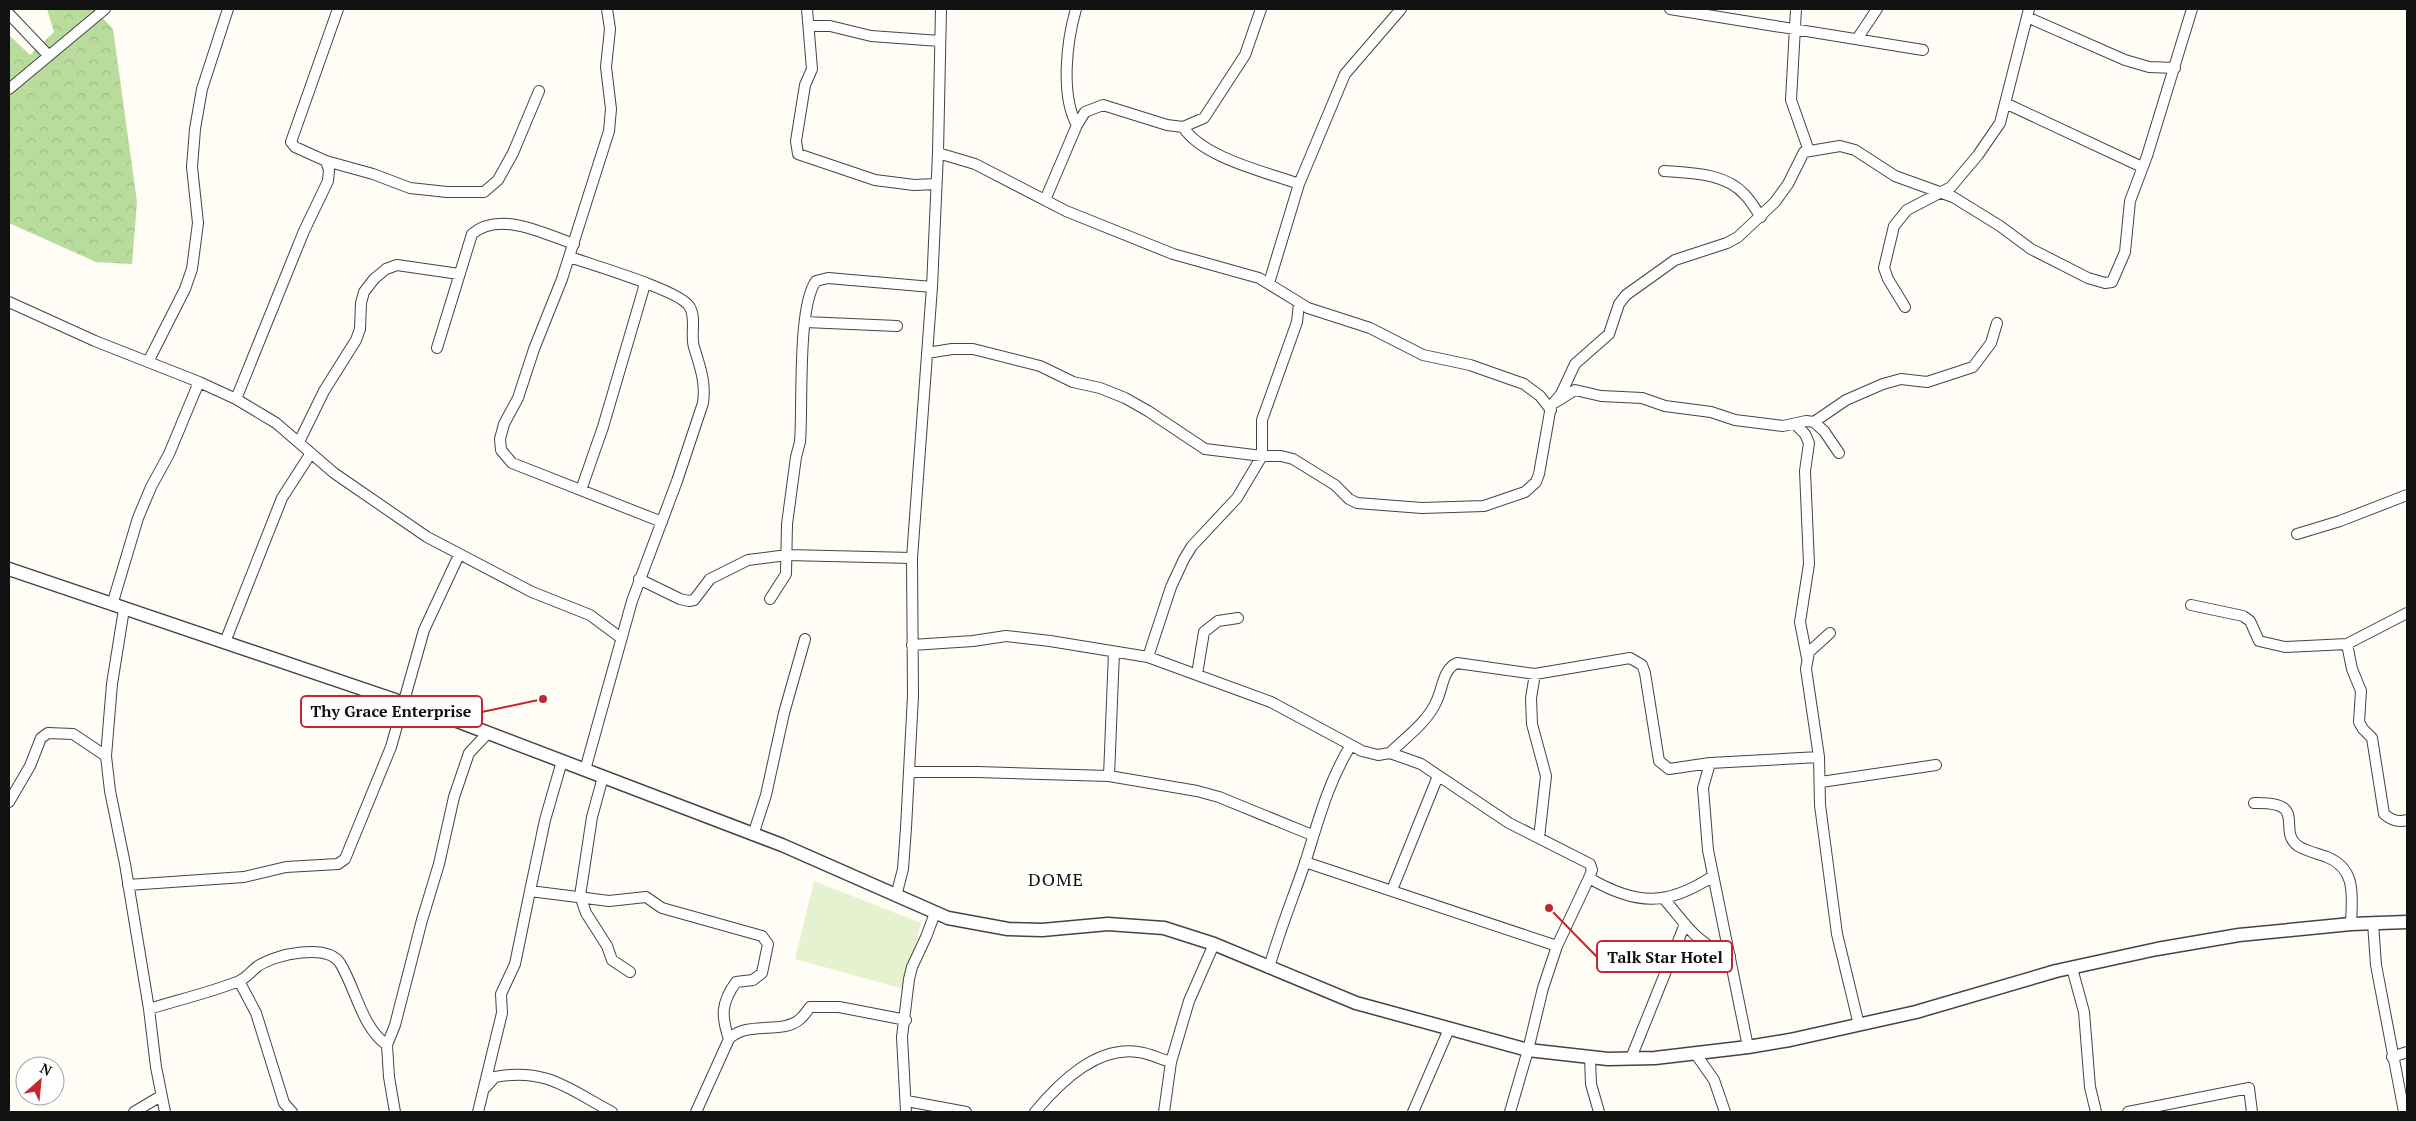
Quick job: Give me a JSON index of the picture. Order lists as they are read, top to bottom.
{
  "districts": ["DOME"],
  "places": ["Thy Grace Enterprise", "Talk Star Hotel"],
  "north": "top right"
}
